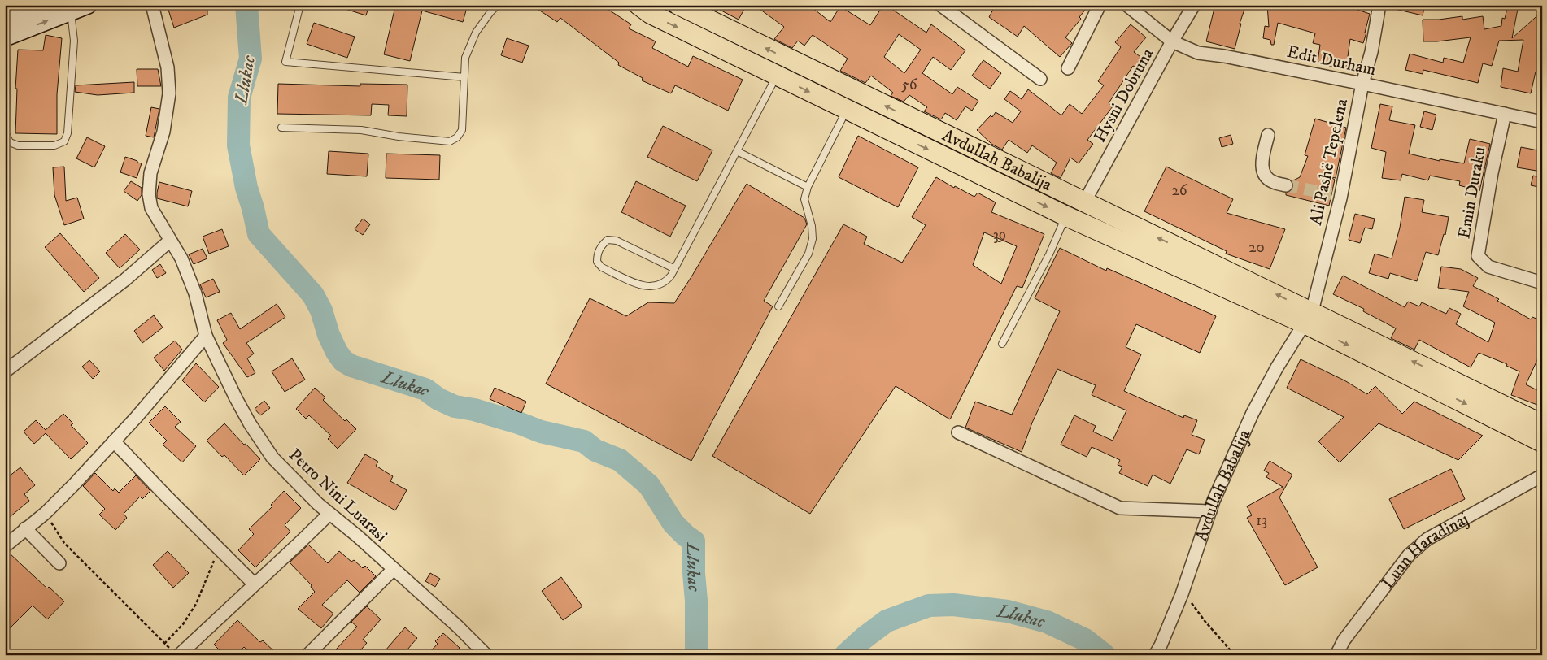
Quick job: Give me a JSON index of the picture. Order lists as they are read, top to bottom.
{
  "streets": {
    "main road": ["Avdullah Babalija"],
    "street": [
      "Edit Durham",
      "Hysni Dobruna",
      "Ali Pashë Tepelena",
      "Emin Duraku",
      "Petro Nini Luarasi",
      "Luan Haradinaj"
    ]
  },
  "crossings": [
    ["Edit Durham", "Hysni Dobruna"],
    ["Edit Durham", "Ali Pashë Tepelena"],
    ["Edit Durham", "Emin Duraku"],
    ["Hysni Dobruna", "Avdullah Babalija"],
    ["Avdullah Babalija", "Ali Pashë Tepelena"]
  ],
  "water": ["Llukac"],
  "house_numbers": [
    "56",
    "26",
    "39",
    "20",
    "13"
  ]
}
